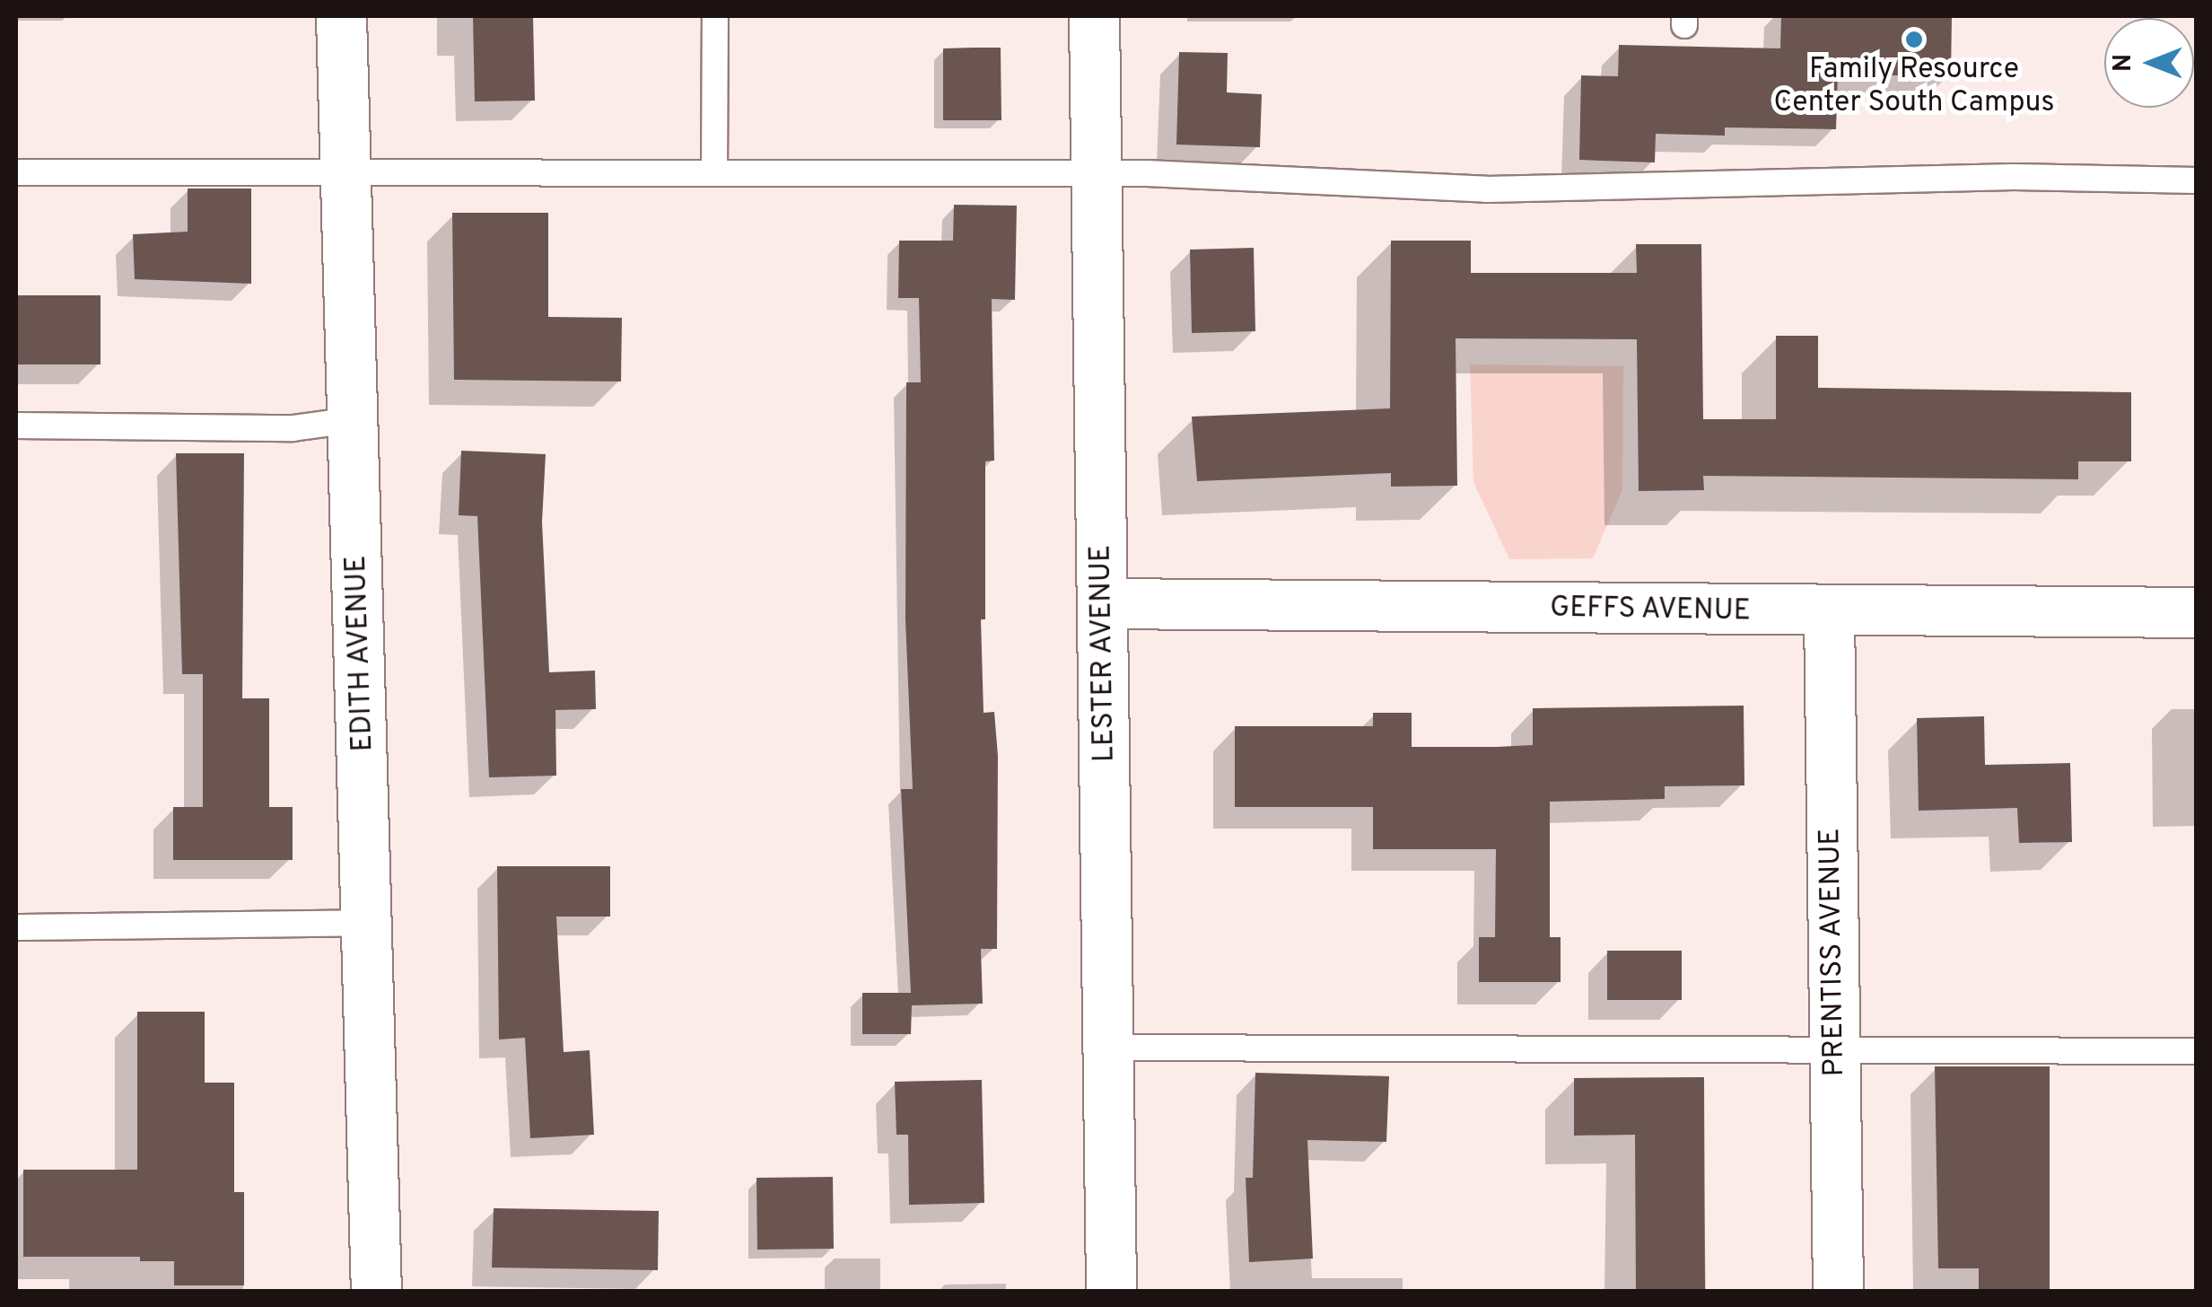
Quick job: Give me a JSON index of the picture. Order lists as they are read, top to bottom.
{
  "streets": {
    "street": [
      "GEFFS AVENUE",
      "EDITH AVENUE",
      "LESTER AVENUE",
      "PRENTISS AVENUE"
    ]
  },
  "crossings": [
    ["GEFFS AVENUE", "LESTER AVENUE"],
    ["GEFFS AVENUE", "PRENTISS AVENUE"]
  ],
  "places": ["Family Resource Center South Campus"],
  "north": "left"
}
